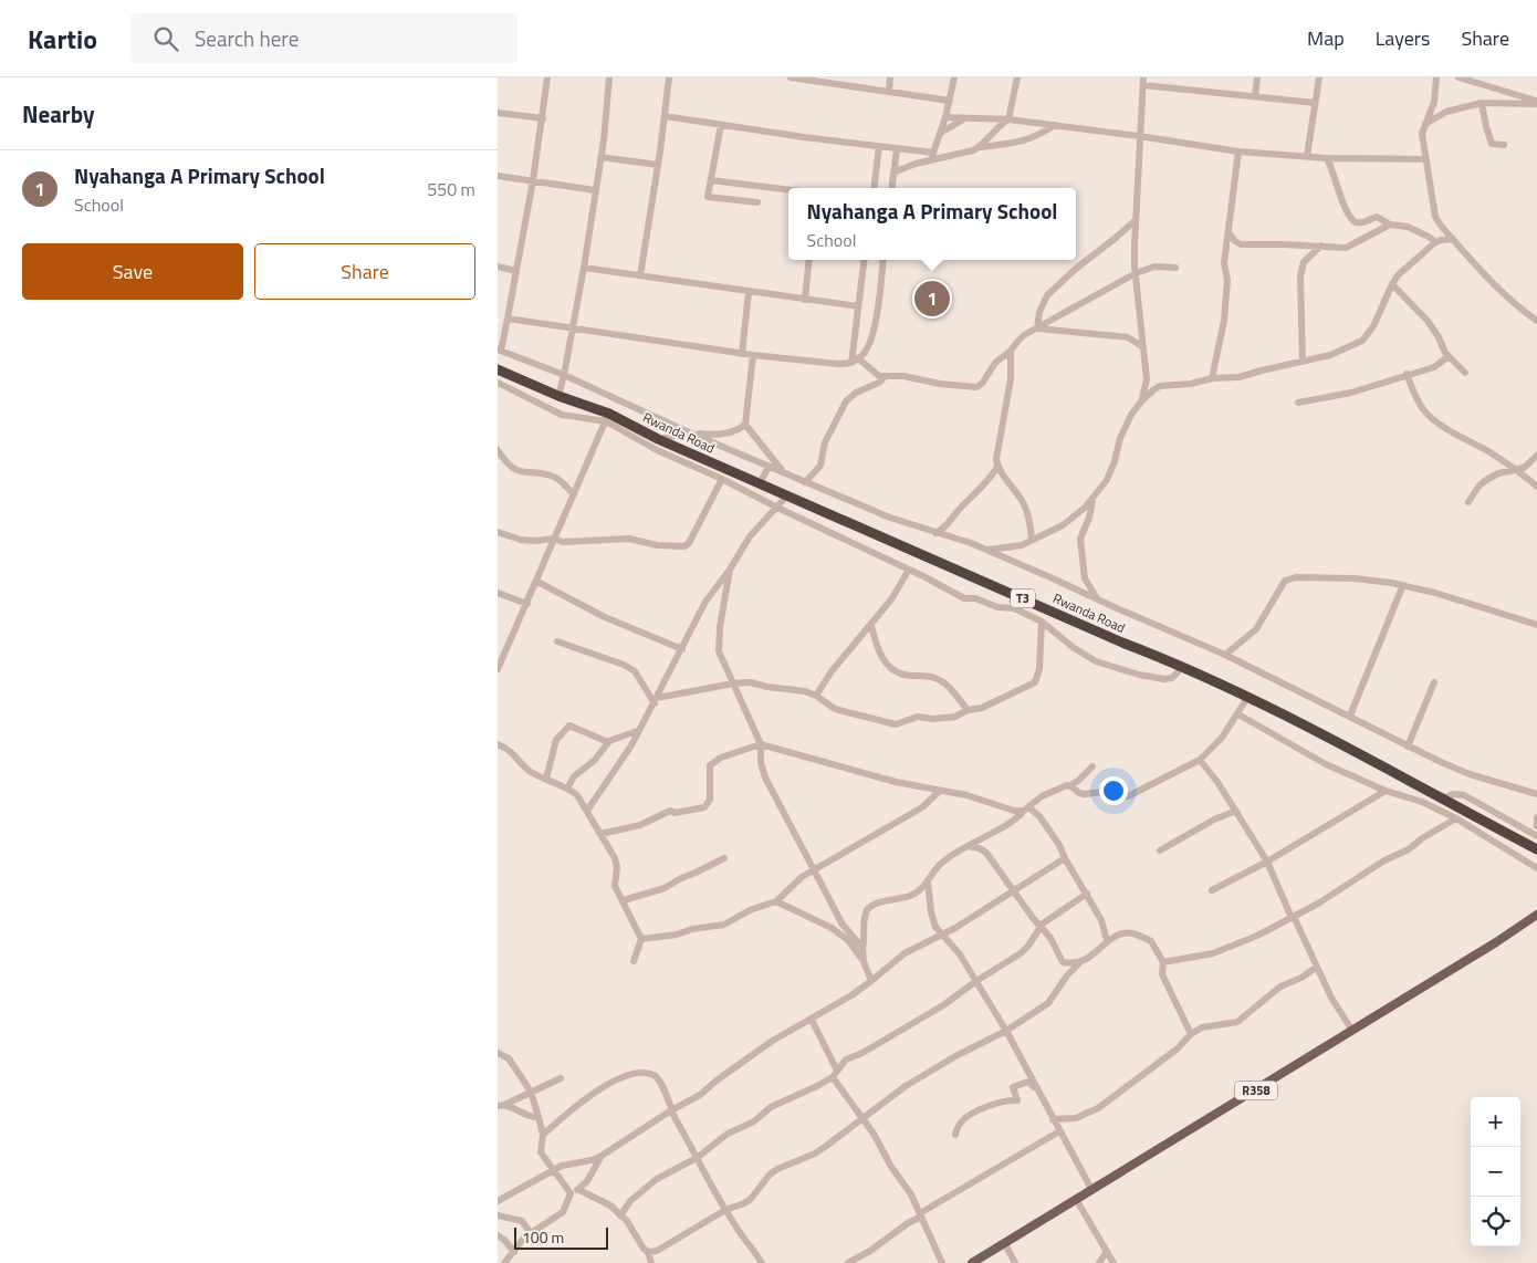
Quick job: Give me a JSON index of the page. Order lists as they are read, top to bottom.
{
  "streets": {
    "highway": ["Rwanda Road", "T3"],
    "main road": ["R358"]
  },
  "scale_bar": "100 m",
  "page": {
    "header": "Kartio",
    "search": "Search here",
    "nav": ["Map", "Layers", "Share"],
    "heading": "Nearby",
    "list": [
      {
        "mark": "1",
        "name": "Nyahanga A Primary School",
        "note": "School",
        "value": "550 m"
      }
    ],
    "popup": ["Nyahanga A Primary School", "School"],
    "buttons": ["Save", "Share"],
    "pins": "1",
    "map_buttons": ["+", "−"],
    "scale": "100 m"
  }
}
